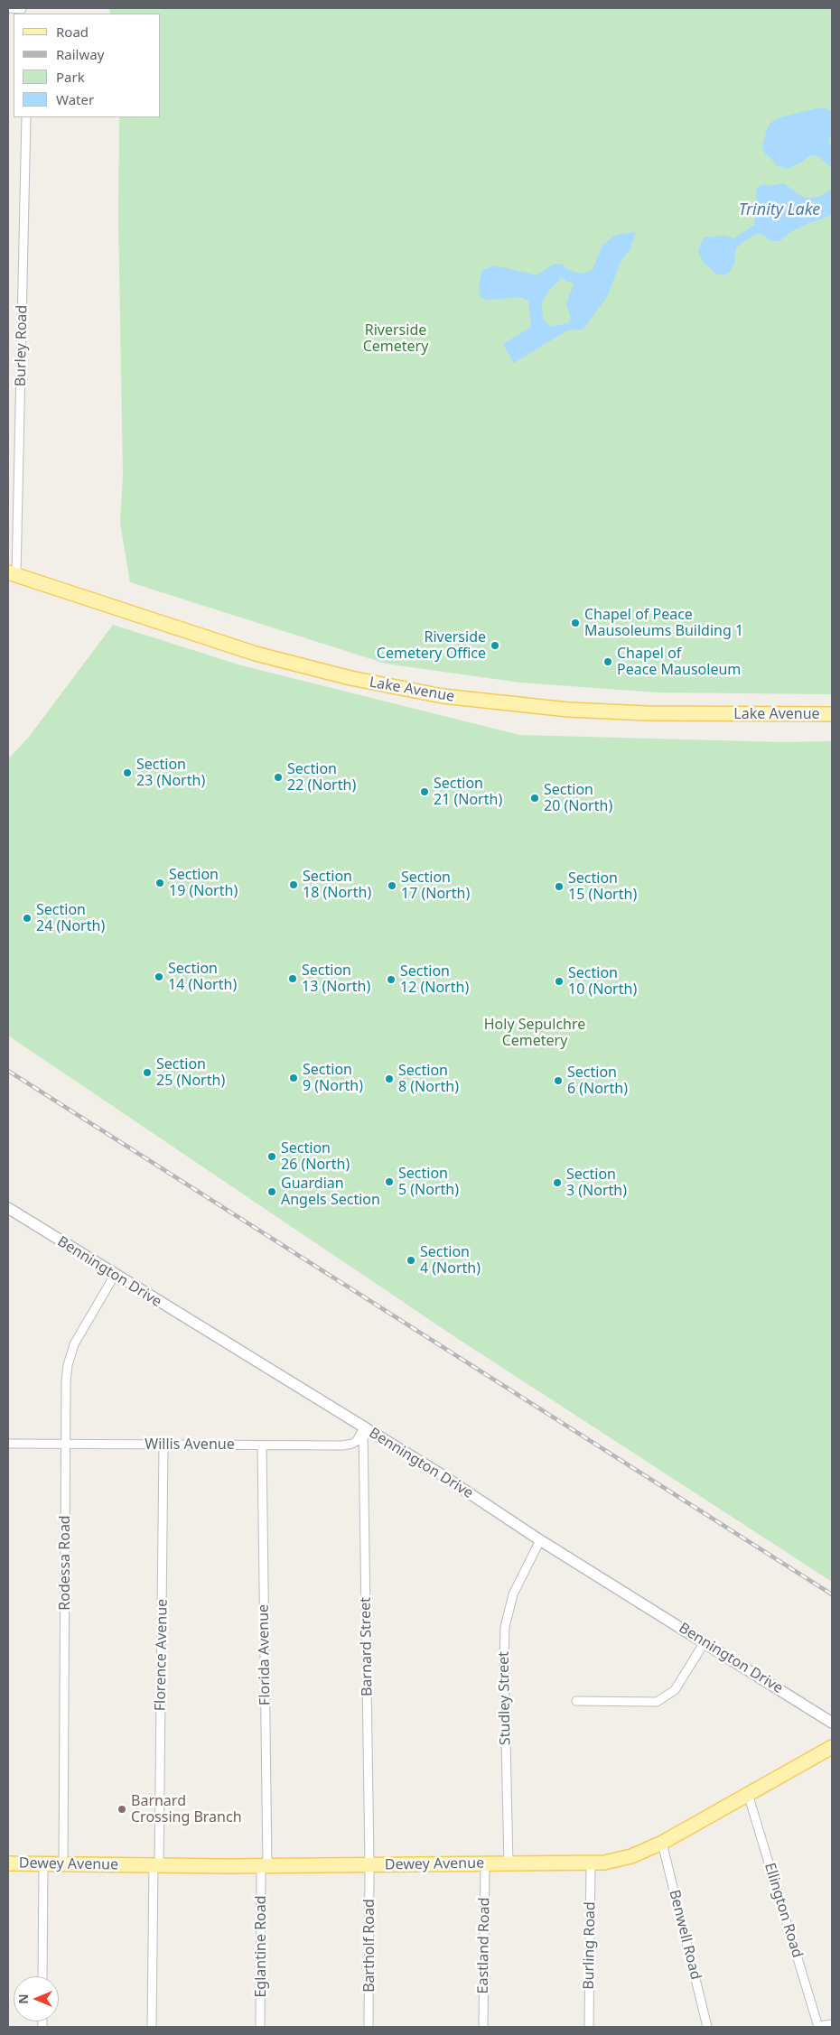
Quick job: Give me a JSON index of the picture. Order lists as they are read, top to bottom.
{
  "streets": {
    "main road": ["Lake Avenue", "Dewey Avenue"],
    "street": [
      "Burley Road",
      "Bennington Drive",
      "Willis Avenue",
      "Rodessa Road",
      "Barnard Street",
      "Florence Avenue",
      "Florida Avenue",
      "Studley Street",
      "Ellington Road",
      "Benwell Road",
      "Bartholf Road",
      "Eastland Road",
      "Burling Road",
      "Eglantine Road"
    ]
  },
  "crossings": [
    ["Burley Road", "Lake Avenue"],
    ["Bennington Drive", "Willis Avenue"],
    ["Bennington Drive", "Rodessa Road"],
    ["Bennington Drive", "Barnard Street"],
    ["Bennington Drive", "Studley Street"],
    ["Willis Avenue", "Rodessa Road"],
    ["Willis Avenue", "Barnard Street"],
    ["Willis Avenue", "Florence Avenue"],
    ["Willis Avenue", "Florida Avenue"],
    ["Rodessa Road", "Dewey Avenue"],
    ["Barnard Street", "Dewey Avenue"],
    ["Barnard Street", "Bartholf Road"],
    ["Florence Avenue", "Dewey Avenue"],
    ["Florida Avenue", "Dewey Avenue"],
    ["Florida Avenue", "Eglantine Road"],
    ["Studley Street", "Dewey Avenue"],
    ["Dewey Avenue", "Ellington Road"],
    ["Dewey Avenue", "Benwell Road"],
    ["Dewey Avenue", "Bartholf Road"],
    ["Dewey Avenue", "Eastland Road"],
    ["Dewey Avenue", "Burling Road"],
    ["Dewey Avenue", "Eglantine Road"]
  ],
  "water": ["Trinity Lake"],
  "parks": ["Riverside Cemetery", "Holy Sepulchre Cemetery"],
  "places": [
    "Chapel of Peace Mausoleums Building 1",
    "Riverside Cemetery Office",
    "Chapel of Peace Mausoleum",
    "Section 23 (North)",
    "Section 22 (North)",
    "Section 21 (North)",
    "Section 20 (North)",
    "Section 19 (North)",
    "Section 18 (North)",
    "Section 17 (North)",
    "Section 15 (North)",
    "Section 24 (North)",
    "Section 14 (North)",
    "Section 13 (North)",
    "Section 12 (North)",
    "Section 10 (North)",
    "Section 25 (North)",
    "Section 9 (North)",
    "Section 8 (North)",
    "Section 6 (North)",
    "Section 26 (North)",
    "Section 5 (North)",
    "Section 3 (North)",
    "Guardian Angels Section",
    "Section 4 (North)",
    "Barnard Crossing Branch"
  ],
  "legend": [
    "Road",
    "Railway",
    "Park",
    "Water"
  ],
  "north": "left"
}
